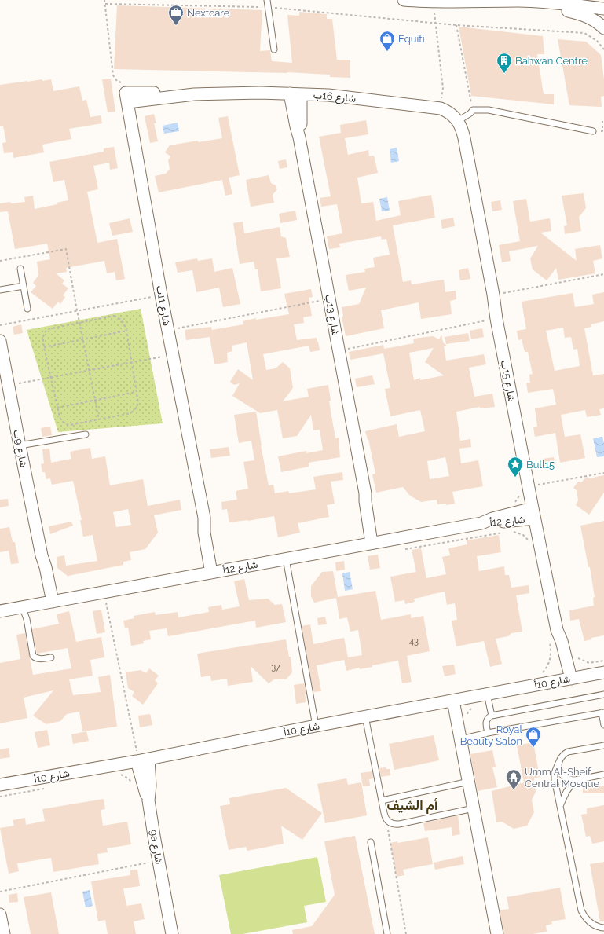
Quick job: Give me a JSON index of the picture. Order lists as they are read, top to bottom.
{
  "streets": {
    "street": [
      "شارع 16ب",
      "شارع 11ب",
      "شارع 13ب",
      "شارع 15ب",
      "شارع 9ب",
      "شارع 12أ",
      "شارع 10أ",
      "9a شارع"
    ]
  },
  "crossings": [
    ["شارع 16ب", "شارع 11ب"],
    ["شارع 16ب", "شارع 13ب"],
    ["شارع 16ب", "شارع 15ب"],
    ["شارع 11ب", "شارع 12أ"],
    ["شارع 13ب", "شارع 12أ"],
    ["شارع 15ب", "شارع 12أ"],
    ["شارع 15ب", "شارع 10أ"],
    ["شارع 9ب", "شارع 12أ"],
    ["شارع 10أ", "9a شارع"]
  ],
  "districts": ["أم الشيف"],
  "places": {
    "office": ["Nextcare"],
    "shop": ["Equiti", "Royal Beauty Salon"],
    "building": ["Bahwan Centre"],
    "place": ["Bull15"],
    "temple": ["Umm Al-Sheif Central Mosque"]
  },
  "house_numbers": ["43", "37"]
}
